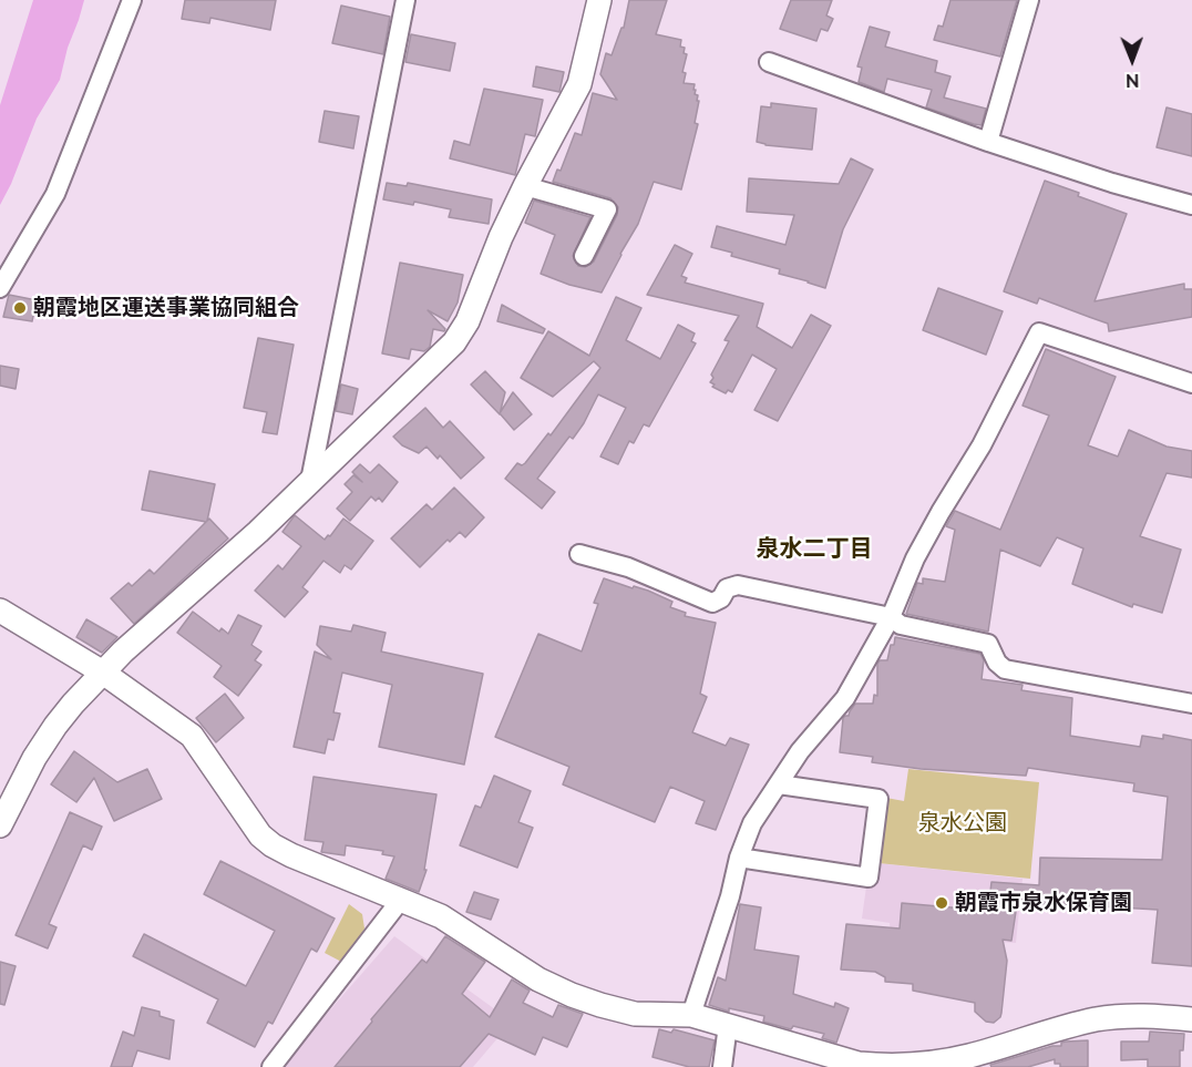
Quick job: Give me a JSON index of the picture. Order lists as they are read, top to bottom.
{
  "districts": ["泉水二丁目"],
  "parks": ["泉水公園"],
  "places": ["朝霞地区運送事業協同組合", "朝霞市泉水保育園"],
  "north": "bottom"
}
